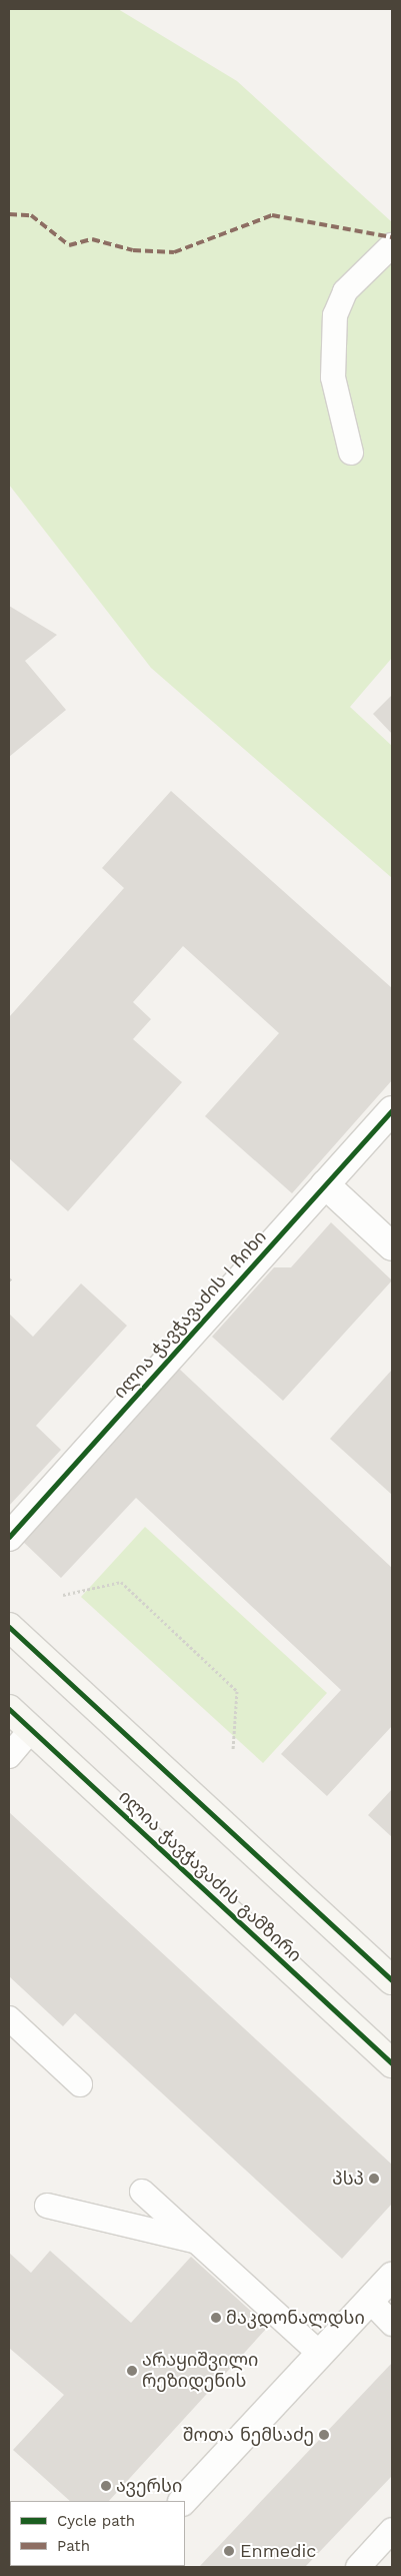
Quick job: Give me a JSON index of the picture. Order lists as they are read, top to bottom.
{
  "streets": {
    "main road": ["ილია ჭავჭავაძის გამზირი"],
    "street": ["ილია ჭავჭავაძის I ჩიხი"]
  },
  "places": [
    "პსპ",
    "მაკდონალდსი",
    "არაყიშვილი რეზიდენის",
    "შოთა ნემსაძე",
    "ავერსი",
    "Enmedic"
  ],
  "legend": ["Cycle path", "Path"]
}
